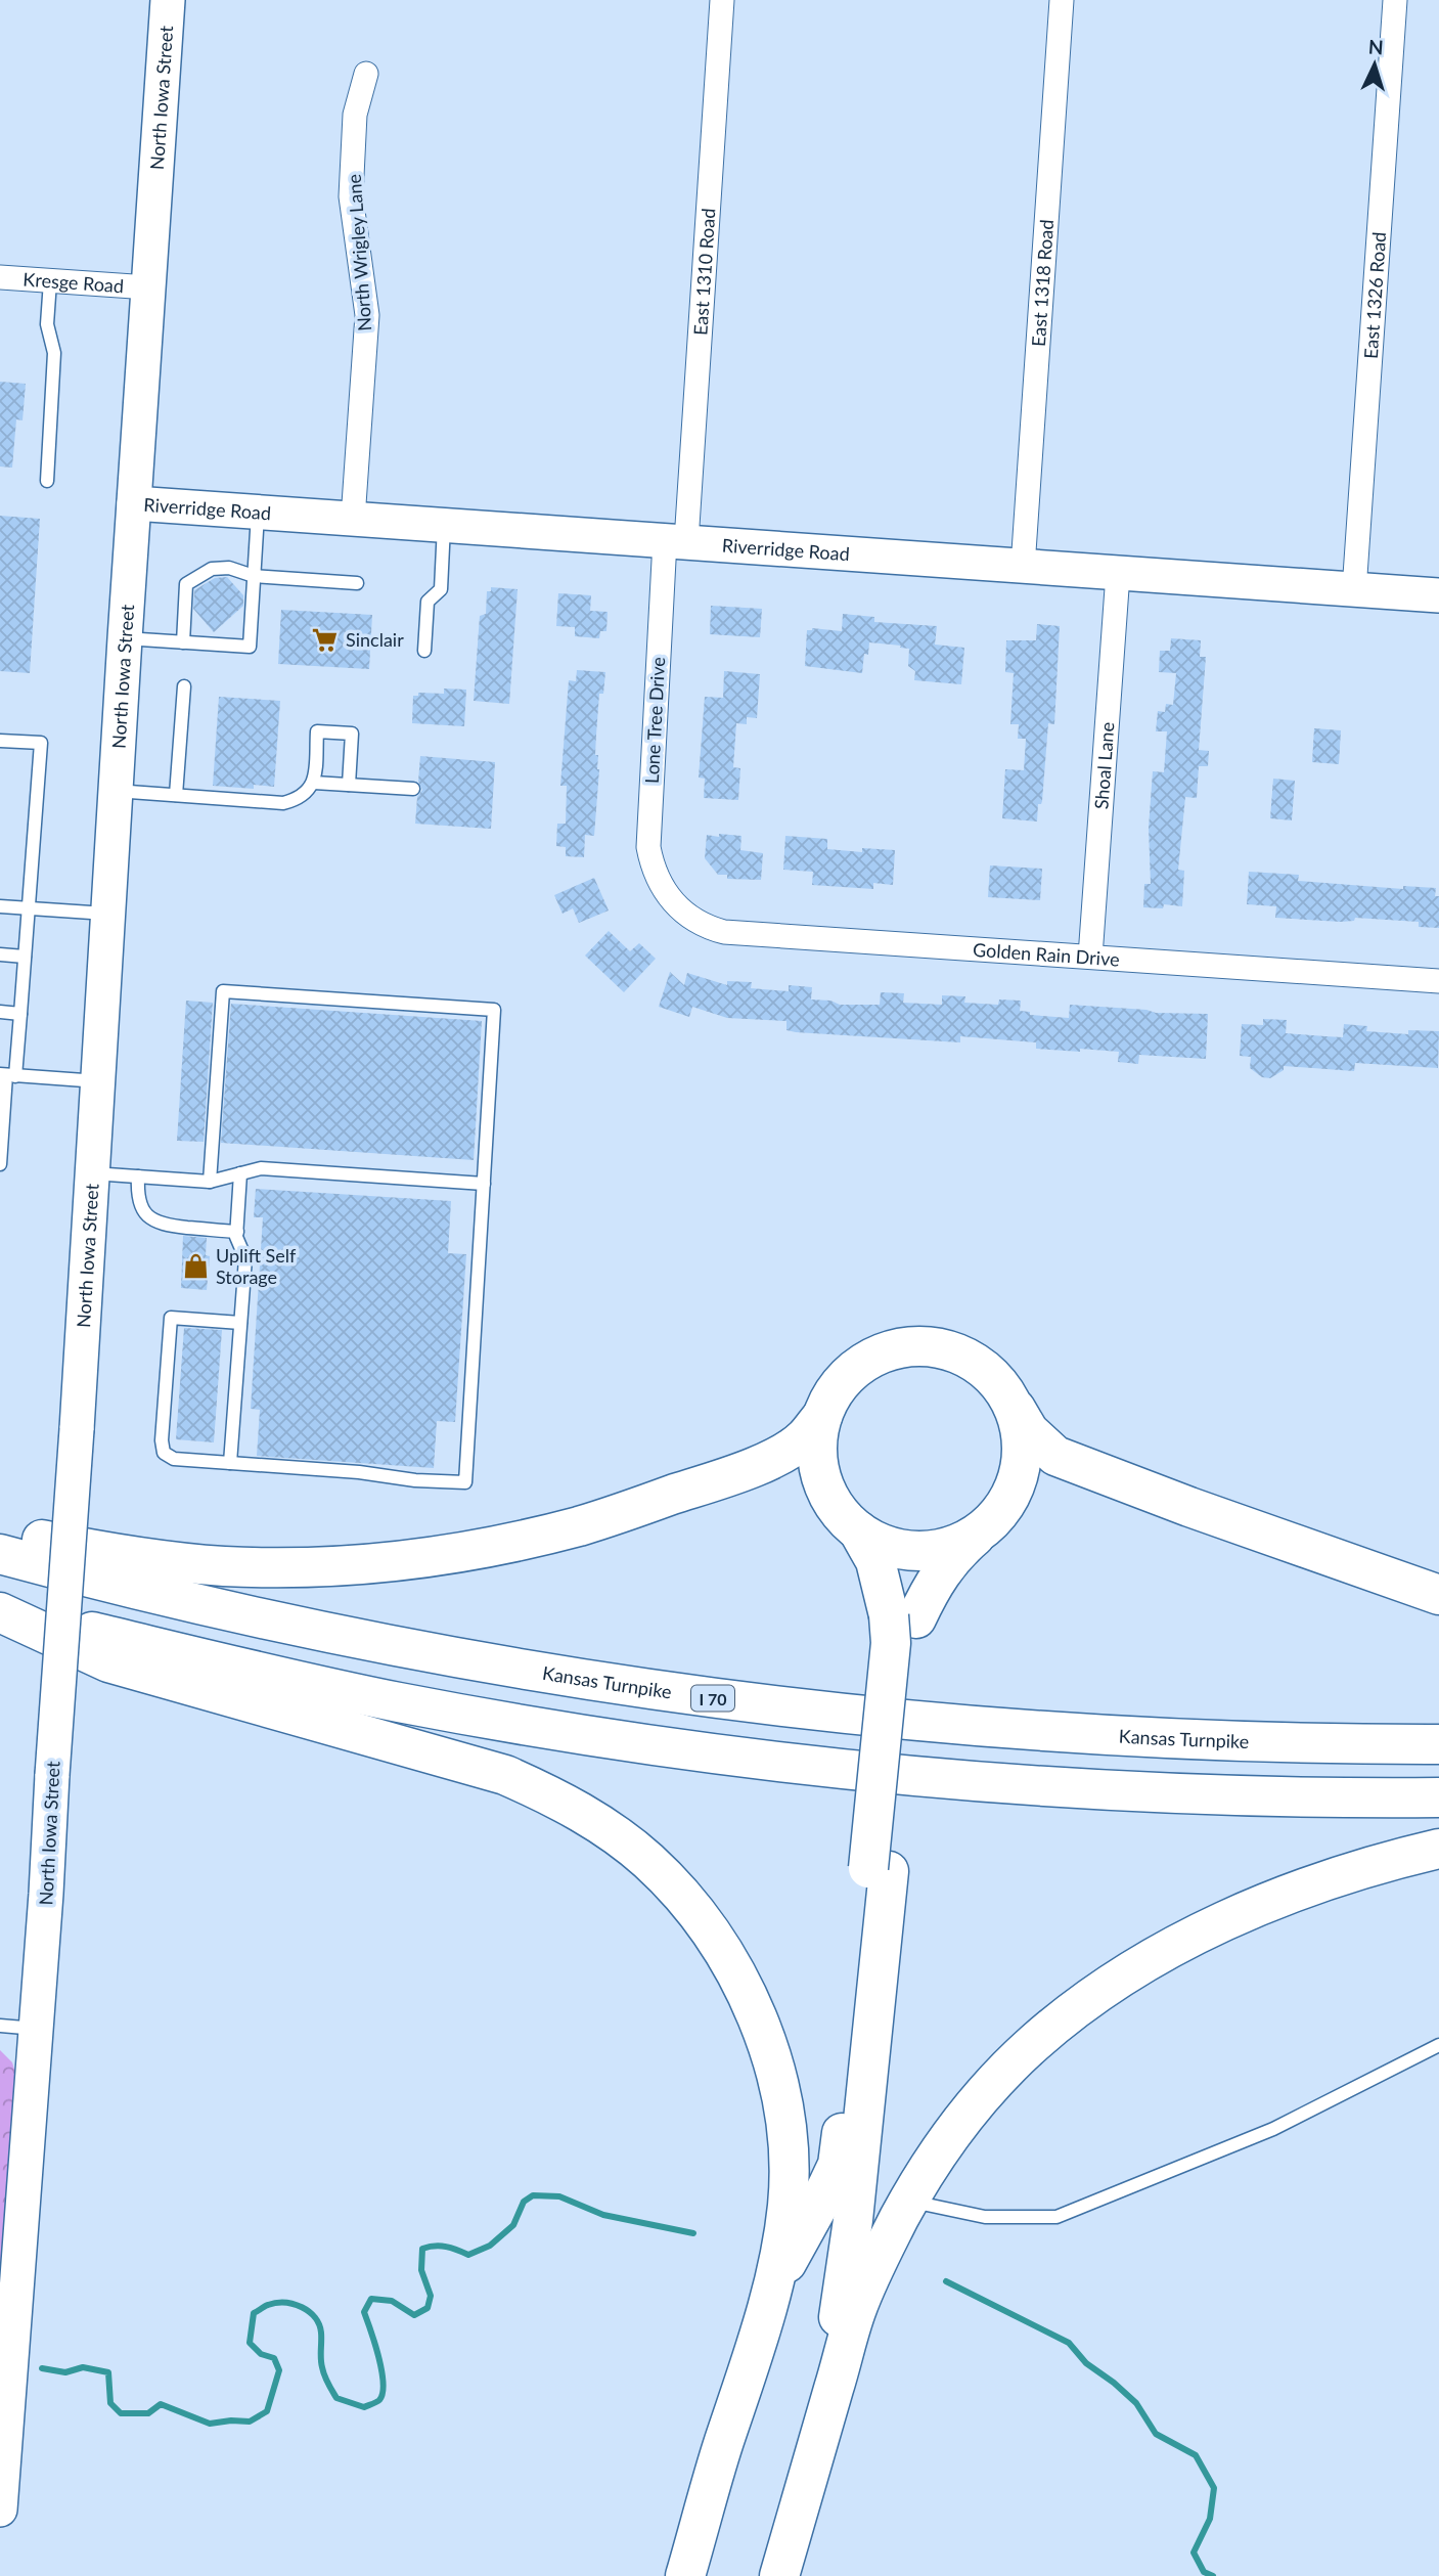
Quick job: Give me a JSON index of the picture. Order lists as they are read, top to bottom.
{
  "streets": {
    "highway": ["Kansas Turnpike", "I 70"],
    "main road": ["North Iowa Street", "Riverridge Road"],
    "street": [
      "North Wrigley Lane",
      "East 1310 Road",
      "Kresge Road",
      "East 1318 Road",
      "East 1326 Road",
      "Lone Tree Drive",
      "Shoal Lane",
      "Golden Rain Drive"
    ]
  },
  "crossings": [
    ["North Iowa Street", "Kresge Road"],
    ["North Iowa Street", "Riverridge Road"],
    ["North Wrigley Lane", "Riverridge Road"],
    ["East 1310 Road", "Riverridge Road"],
    ["East 1310 Road", "Lone Tree Drive"],
    ["East 1318 Road", "Riverridge Road"],
    ["East 1326 Road", "Riverridge Road"],
    ["Riverridge Road", "Lone Tree Drive"],
    ["Riverridge Road", "Shoal Lane"],
    ["Lone Tree Drive", "Golden Rain Drive"],
    ["Shoal Lane", "Golden Rain Drive"]
  ],
  "places": {
    "supermarket": ["Sinclair"],
    "shop": ["Uplift Self Storage"]
  },
  "north": "top"
}
